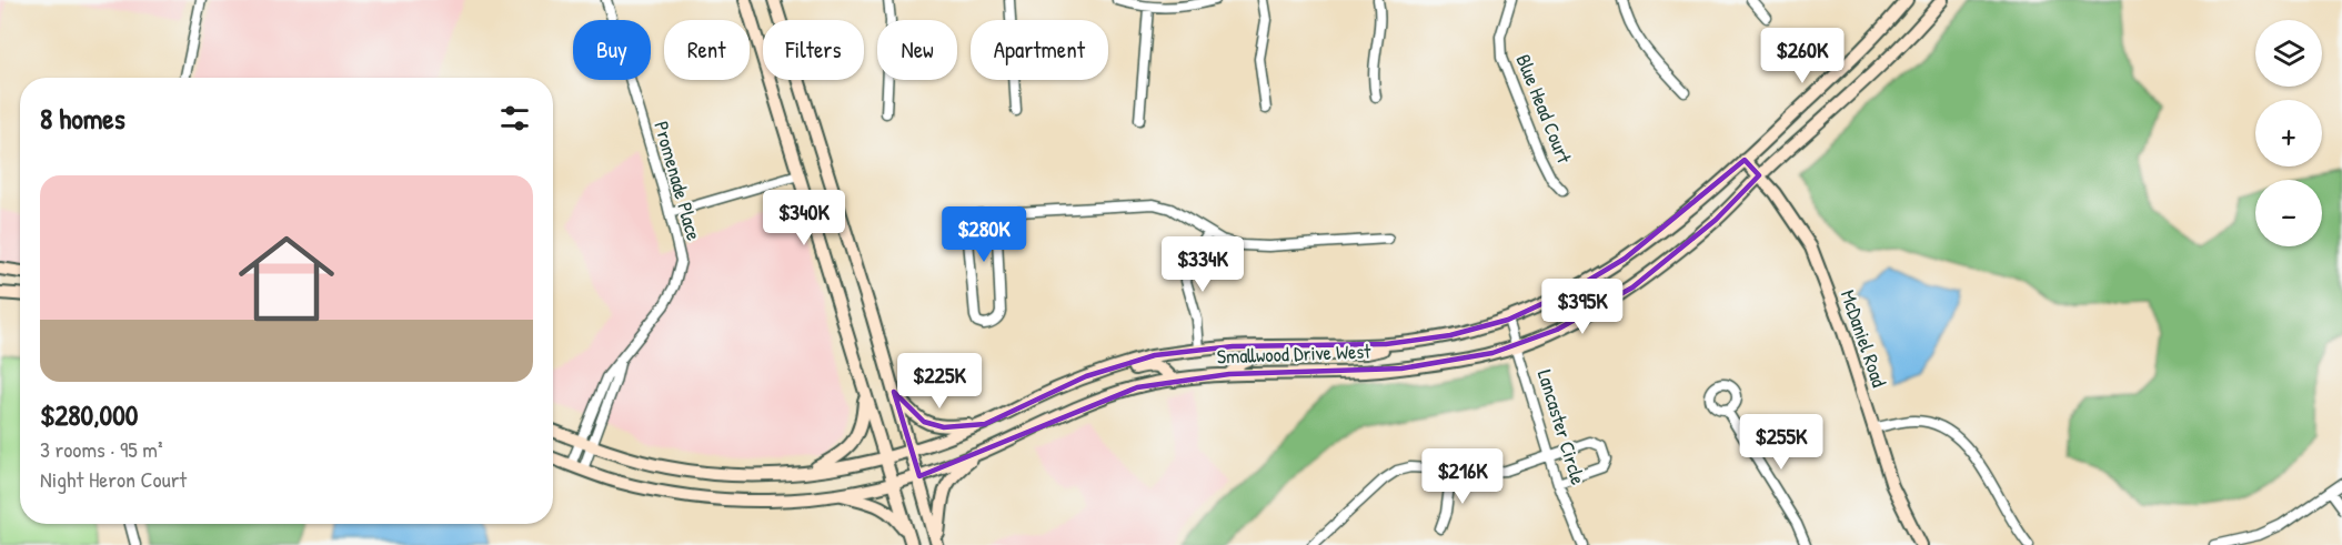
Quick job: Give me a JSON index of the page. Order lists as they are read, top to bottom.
{
  "streets": {
    "main road": ["McDaniel Road", "Smallwood Drive West"],
    "street": ["Blue Head Court", "Promenade Place", "Lancaster Circle"]
  },
  "crossings": [
    ["Promenade Place", "Smallwood Drive West"],
    ["McDaniel Road", "Smallwood Drive West"],
    ["Smallwood Drive West", "Lancaster Circle"]
  ],
  "page": {
    "map_buttons": ["+", "−"],
    "chip": [
      "Buy",
      "Rent",
      "Filters",
      "New",
      "Apartment"
    ],
    "price": [
      "$260K",
      "$340K",
      "$280K",
      "$334K",
      "$395K",
      "$225K",
      "$255K",
      "$216K"
    ],
    "heading": "8 homes",
    "list": [
      {
        "name": "$280,000",
        "note": "3 rooms · 95 m² · Night Heron Court"
      }
    ]
  }
}
